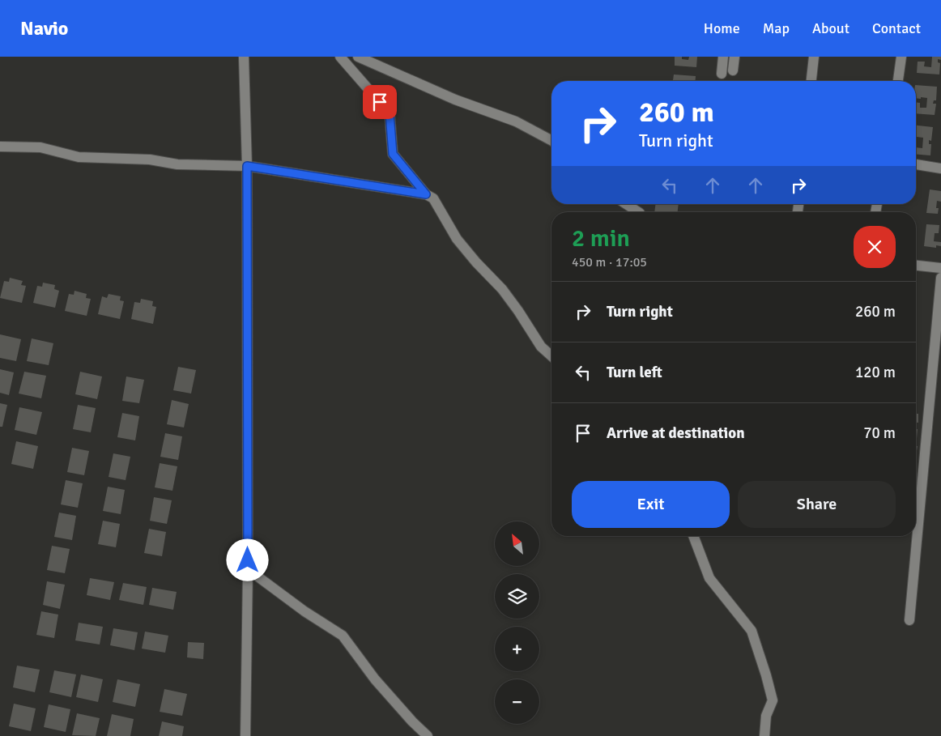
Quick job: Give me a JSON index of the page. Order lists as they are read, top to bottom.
{
  "north": "top left",
  "page": {
    "header": "Navio",
    "nav": [
      "Home",
      "Map",
      "About",
      "Contact"
    ],
    "turn": ["260 m", "Turn right"],
    "heading": ["2 min", "450 m · 17:05"],
    "list": [
      {
        "name": "Turn right",
        "value": "260 m"
      },
      {
        "name": "Turn left",
        "value": "120 m"
      },
      {
        "name": "Arrive at destination",
        "value": "70 m"
      }
    ],
    "buttons": ["Exit", "Share"],
    "map_buttons": ["+", "−"]
  }
}
